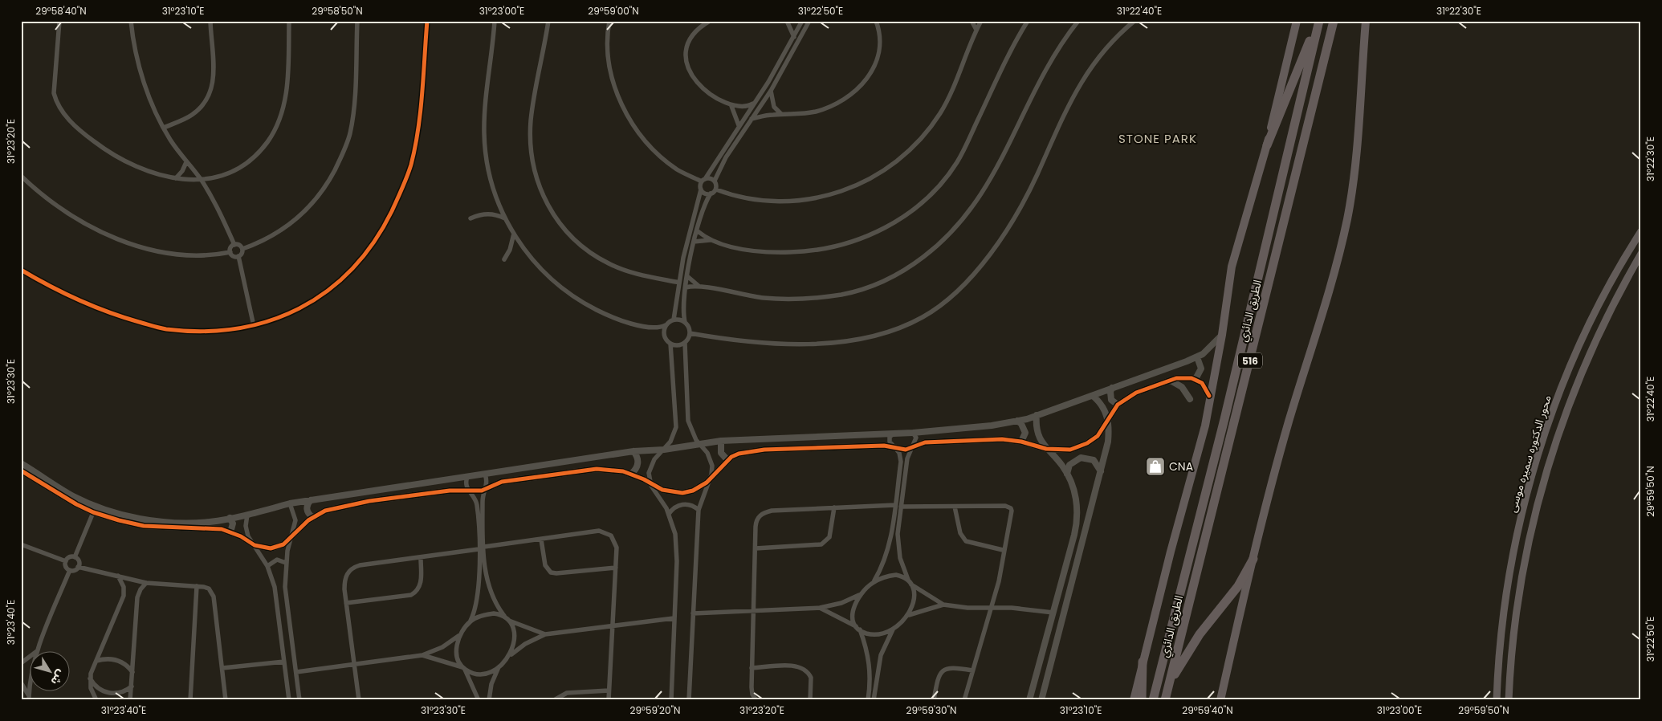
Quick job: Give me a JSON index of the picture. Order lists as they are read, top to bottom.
{
  "streets": {
    "highway": ["الطريق الدائري", "516"],
    "main road": ["محور الدكتوره سميره موسى"]
  },
  "crossings": [
    ["الطريق الدائري", "516"]
  ],
  "districts": ["STONE PARK"],
  "places": {
    "shop": ["CNA"]
  },
  "north": "bottom right",
  "coordinates": [
    "29°58'40\"N",
    "31°23'10\"E",
    "29°58'50\"N",
    "31°23'00\"E",
    "29°59'00\"N",
    "31°22'50\"E",
    "31°22'40\"E",
    "31°22'30\"E",
    "31°23'20\"E",
    "31°23'30\"E",
    "29°59'50\"N",
    "31°23'40\"E",
    "29°59'20\"N",
    "29°59'30\"N",
    "29°59'40\"N"
  ]
}
